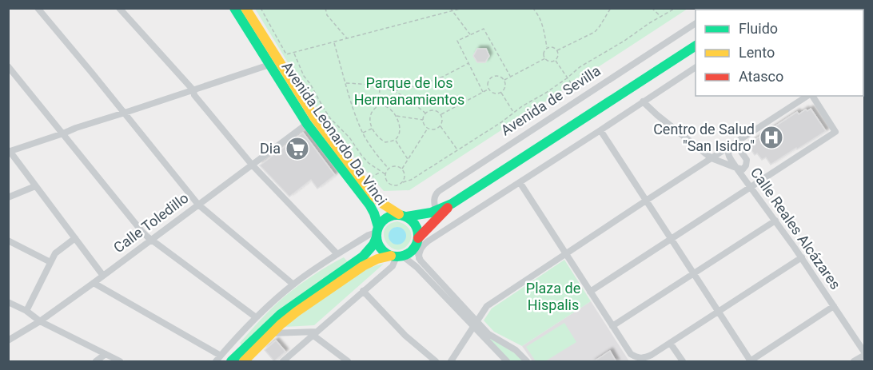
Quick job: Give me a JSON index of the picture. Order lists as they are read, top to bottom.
{
  "streets": {
    "main road": ["Avenida Leonardo Da Vinci"],
    "street": ["Avenida de Sevilla", "Calle Toledillo", "Calle Reales Alcázares"]
  },
  "crossings": [
    ["Avenida Leonardo Da Vinci", "Calle Toledillo"]
  ],
  "parks": ["Parque de los Hermanamientos", "Plaza de Hispalis"],
  "places": {
    "hospital": ["Centro de Salud \"San Isidro\""],
    "supermarket": ["Dia"]
  },
  "legend": ["Fluido", "Lento", "Atasco"]
}
